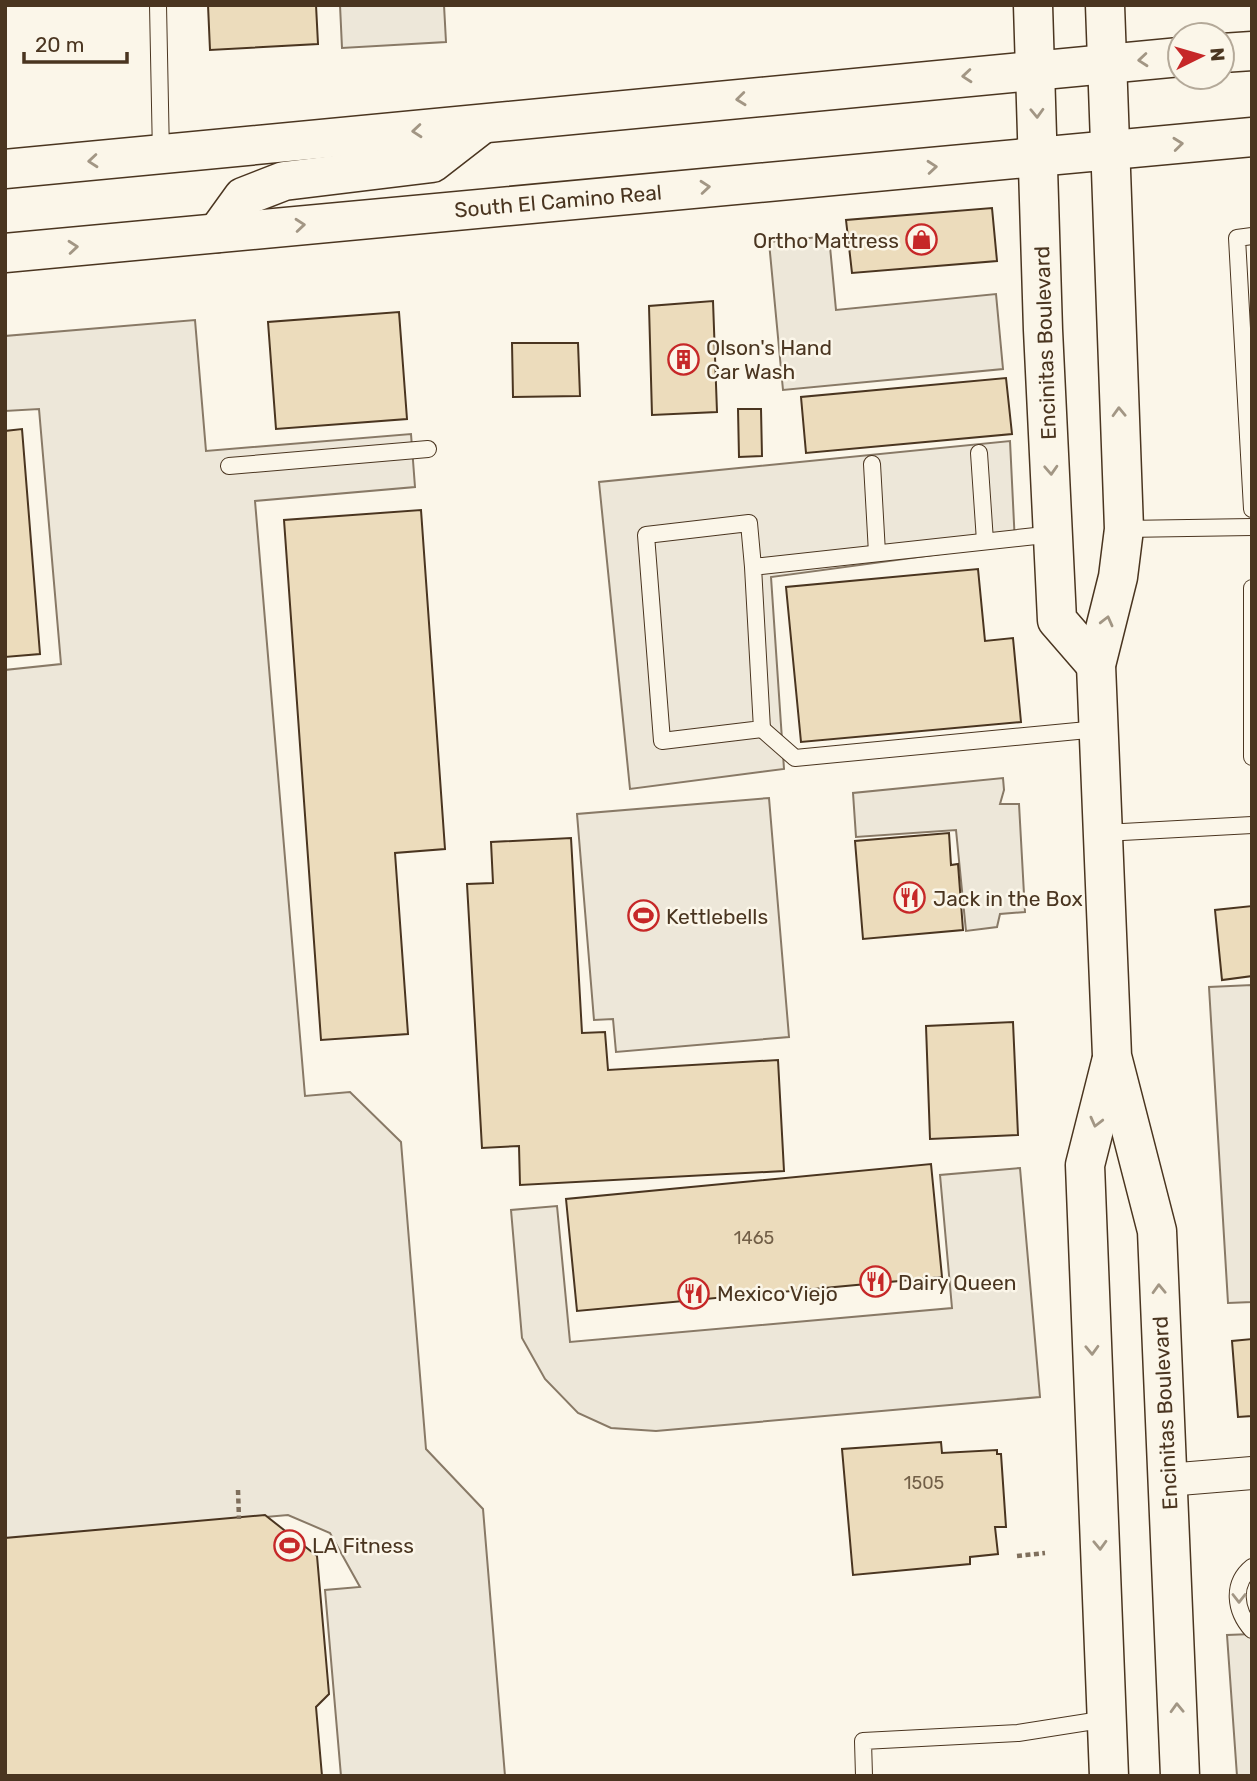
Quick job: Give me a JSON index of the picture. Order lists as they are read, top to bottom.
{
  "streets": {
    "main road": ["South El Camino Real", "Encinitas Boulevard"]
  },
  "crossings": [
    ["South El Camino Real", "Encinitas Boulevard"]
  ],
  "places": {
    "shop": ["Ortho Mattress"],
    "building": ["Olson's Hand Car Wash"],
    "restaurant": ["Jack in the Box", "Dairy Queen", "Mexico Viejo"],
    "sports": ["Kettlebells", "LA Fitness"]
  },
  "house_numbers": ["1465", "1505"],
  "scale_bar": "20 m",
  "north": "right"
}
